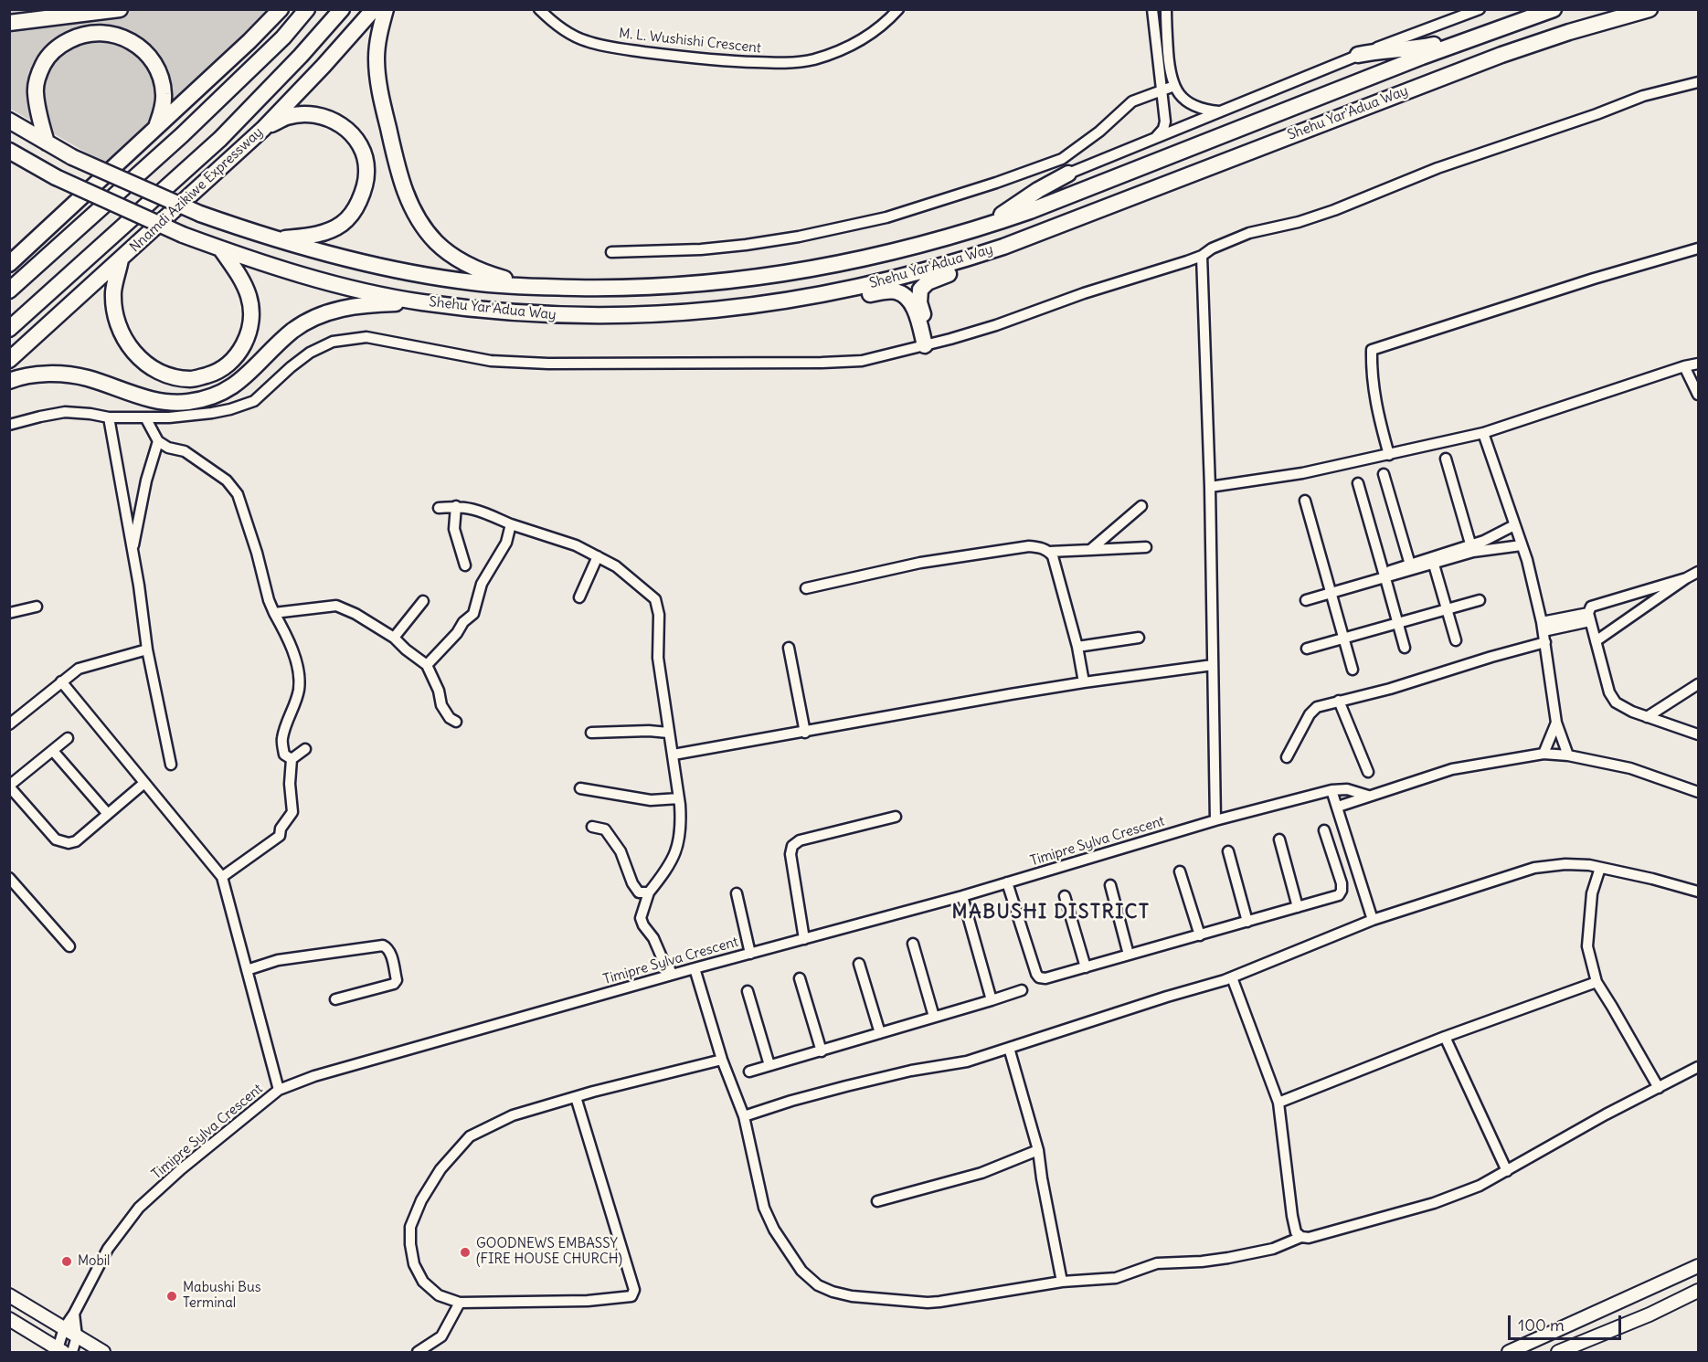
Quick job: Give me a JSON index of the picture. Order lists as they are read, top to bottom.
{
  "streets": {
    "highway": ["Shehu Yar'Adua Way", "Nnamdi Azikiwe Expressway"],
    "street": ["M. L. Wushishi Crescent", "Timipre Sylva Crescent"]
  },
  "districts": ["MABUSHI DISTRICT"],
  "places": ["GOODNEWS EMBASSY (FIRE HOUSE CHURCH)", "Mobil", "Mabushi Bus Terminal"],
  "scale_bar": "100 m"
}
